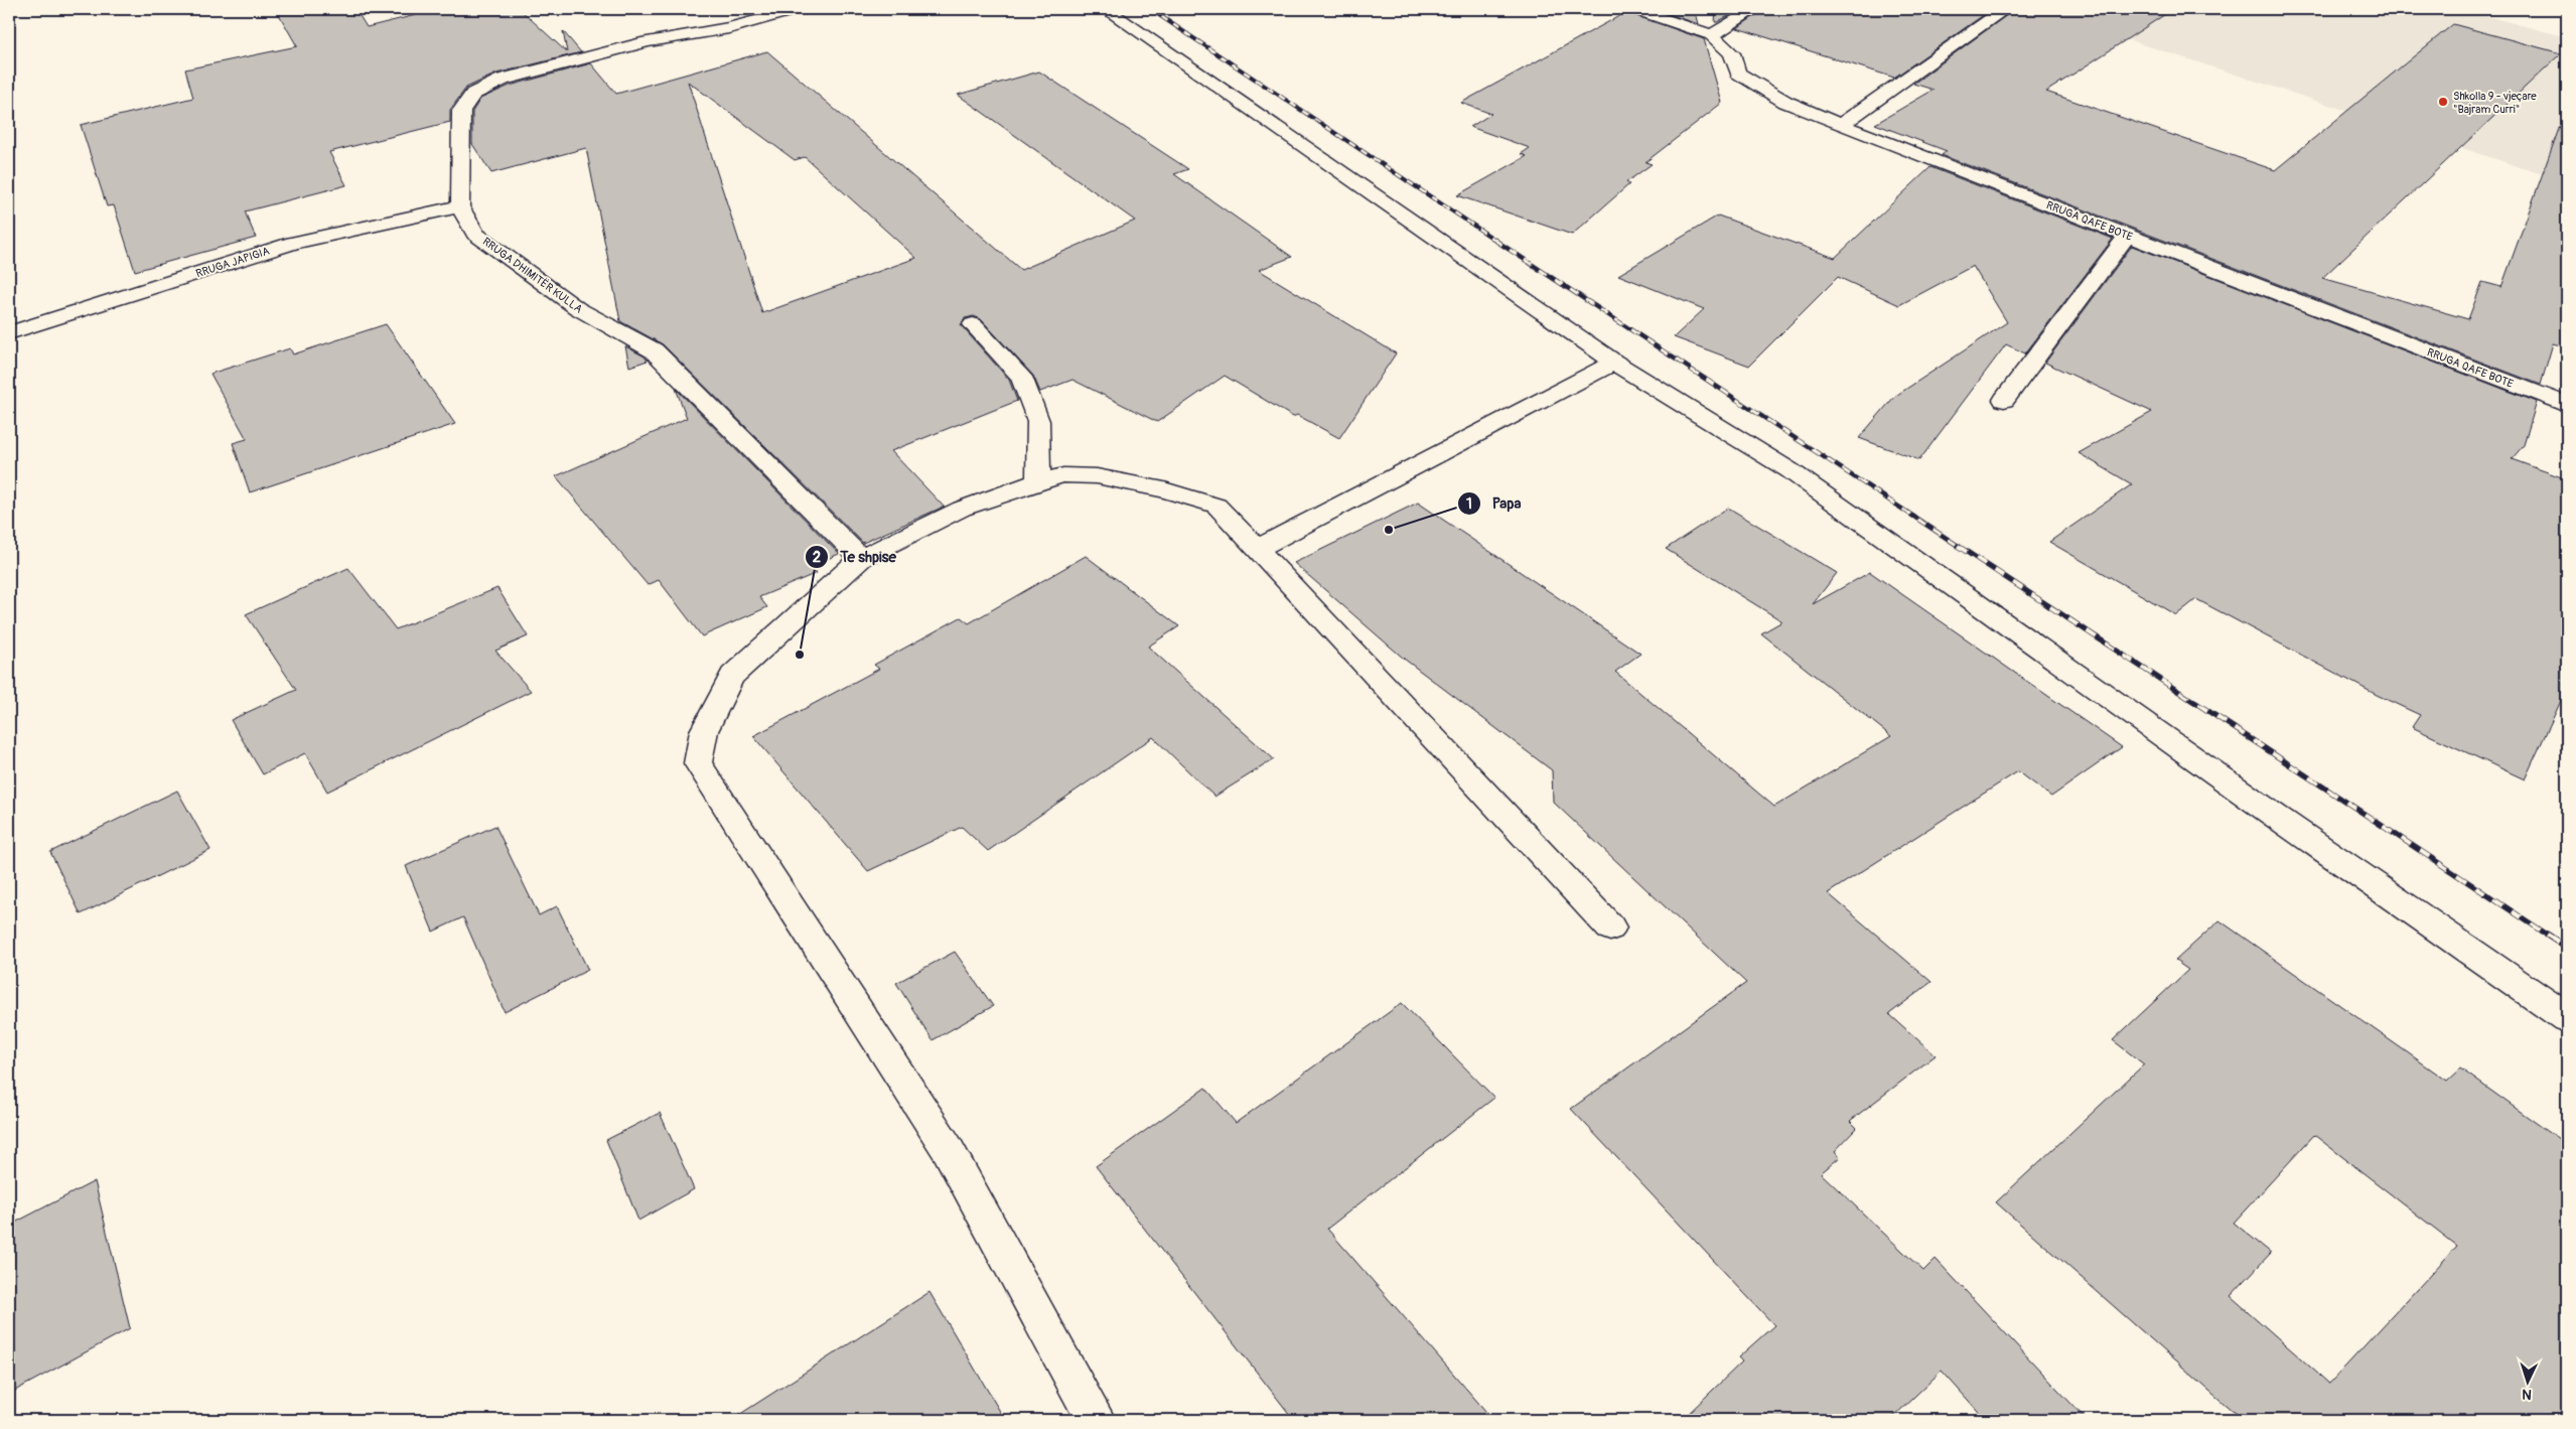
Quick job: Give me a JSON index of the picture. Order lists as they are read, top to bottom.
{
  "streets": {
    "street": ["RRUGA QAFE BOTE", "RRUGA JAPIGIA", "RRUGA DHIMITËR KULLA"]
  },
  "crossings": [
    ["RRUGA JAPIGIA", "RRUGA DHIMITËR KULLA"]
  ],
  "places": ["Shkolla 9 - vjeçare \"Bajram Curri\"", "Papa", "Te shpise"],
  "north": "bottom"
}
